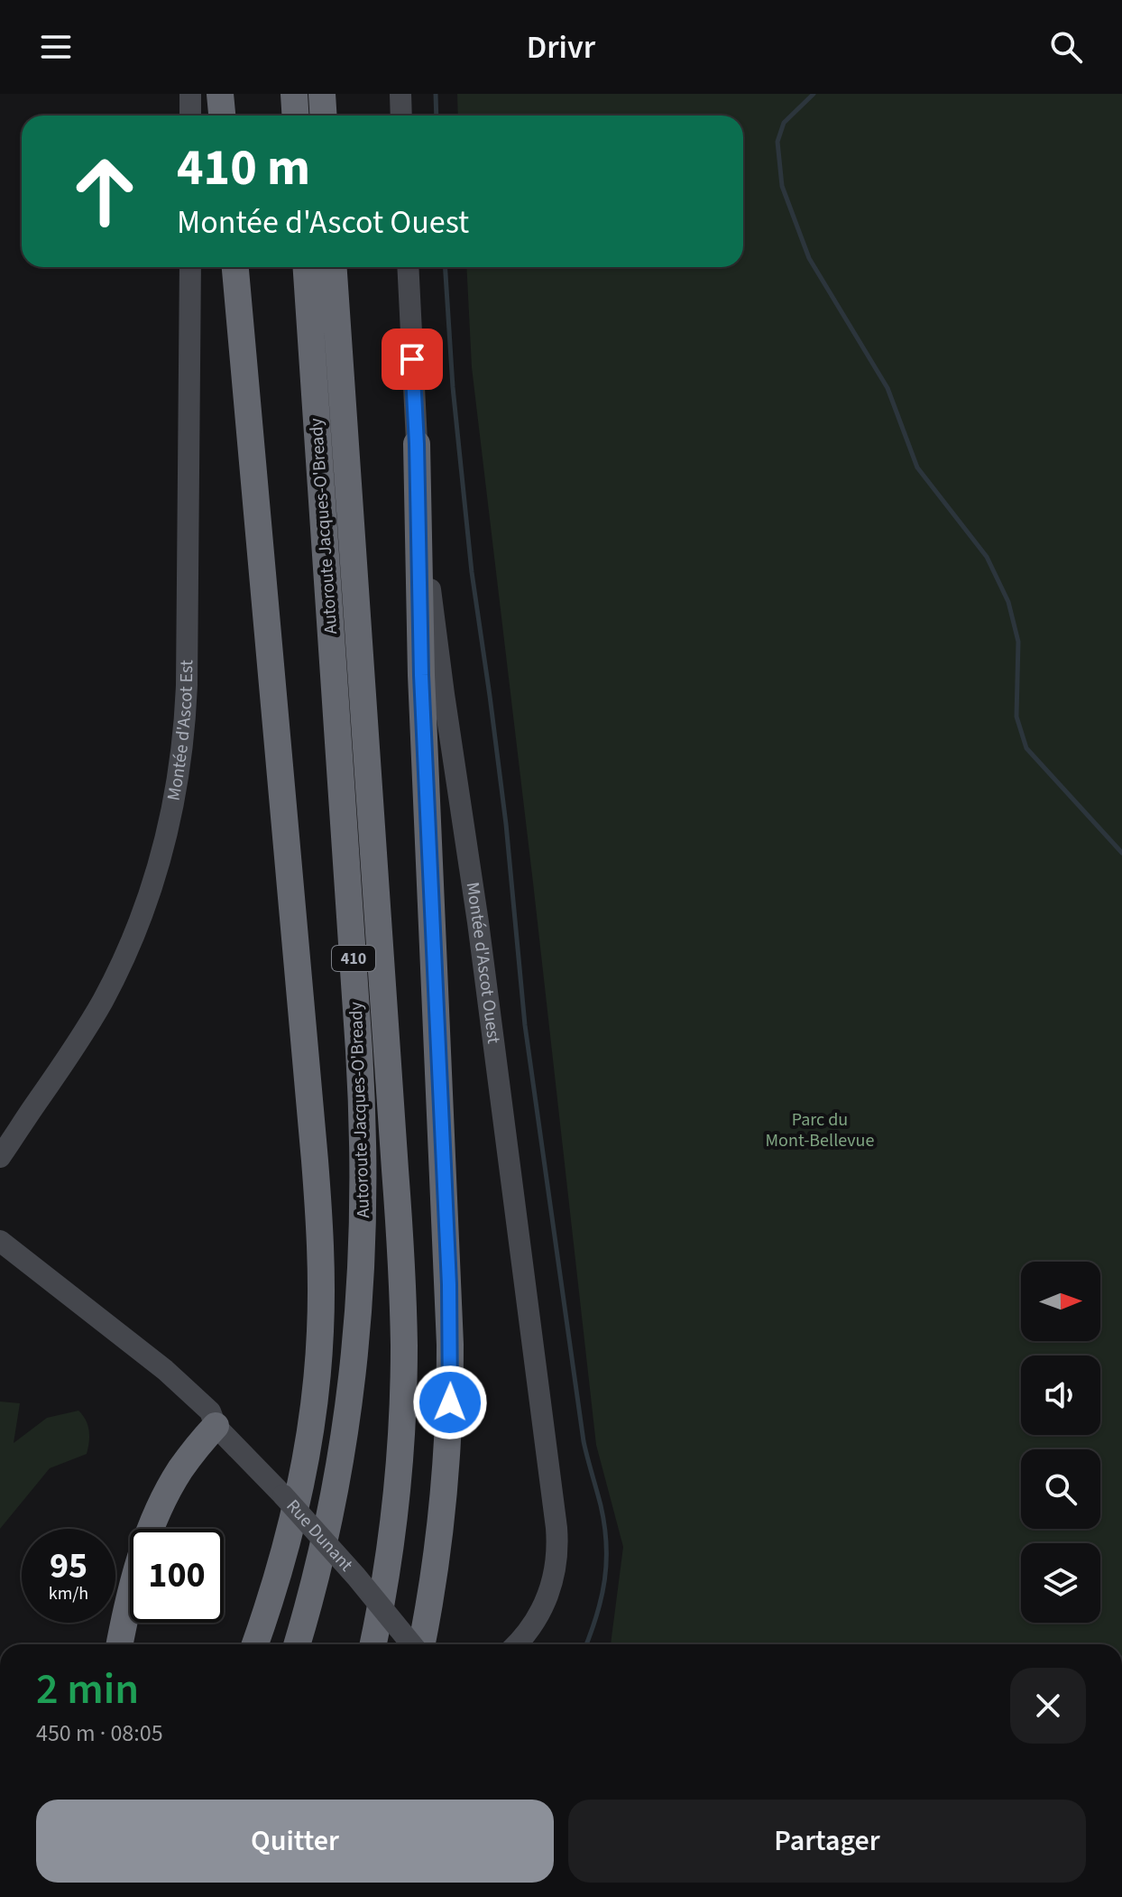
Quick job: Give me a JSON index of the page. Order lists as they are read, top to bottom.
{
  "streets": {
    "highway": ["Autoroute Jacques-O'Bready", "410"],
    "street": ["Montée d'Ascot Est", "Montée d'Ascot Ouest", "Rue Dunant"]
  },
  "parks": ["Parc du Mont-Bellevue"],
  "north": "right",
  "page": {
    "header": "Drivr",
    "turn": ["410 m", "Montée d'Ascot Ouest"],
    "speed": "95 km/h",
    "limit": "100",
    "heading": ["2 min", "450 m · 08:05"],
    "buttons": ["Quitter", "Partager"]
  }
}
